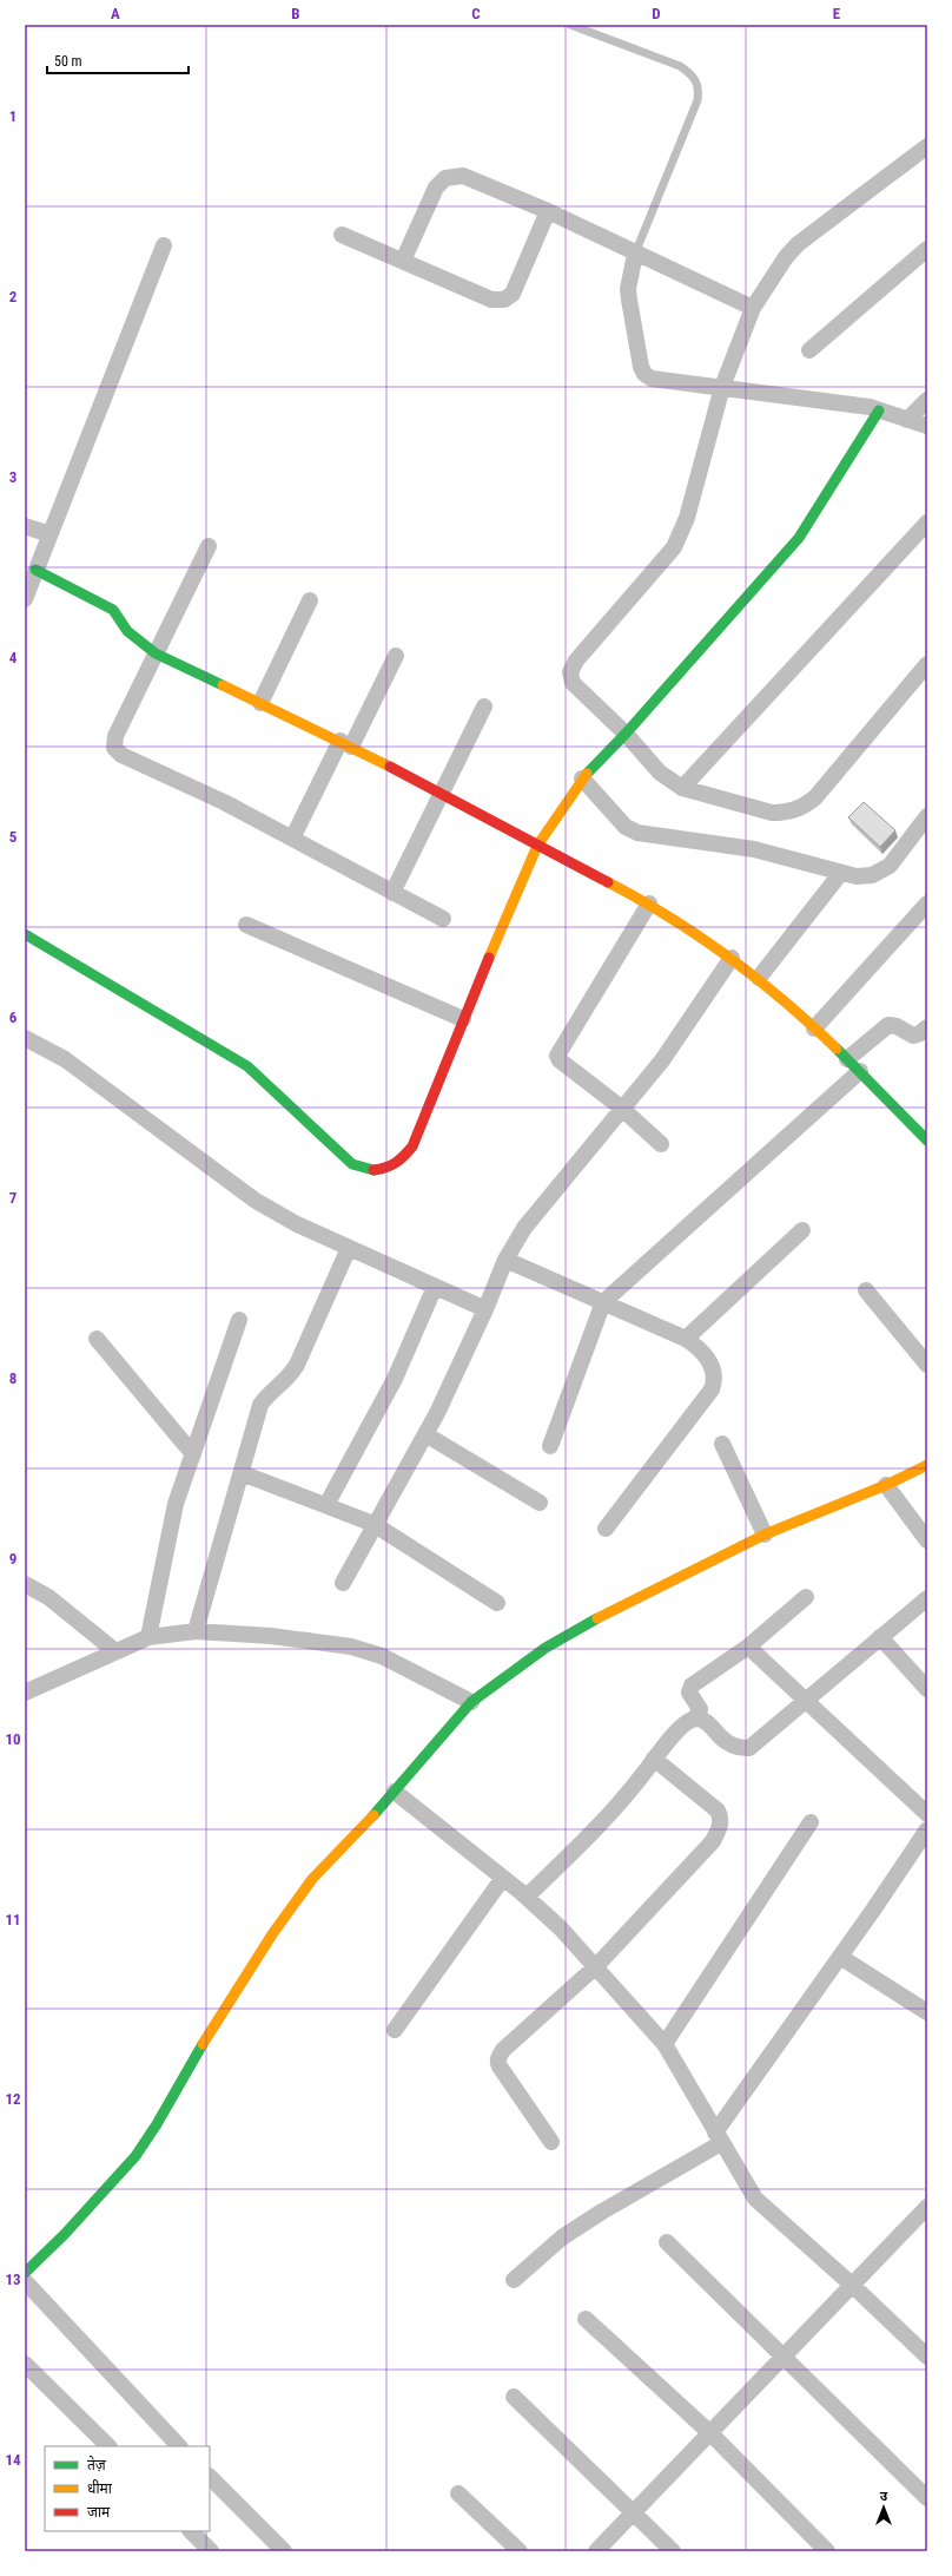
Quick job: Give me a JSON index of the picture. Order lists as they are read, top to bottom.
{
  "legend": ["तेज़", "धीमा", "जाम"],
  "scale_bar": "50 m",
  "north": "top",
  "grid": {
    "columns": [
      "A",
      "B",
      "C",
      "D",
      "E"
    ],
    "rows": [
      "1",
      "2",
      "3",
      "4",
      "5",
      "6",
      "7",
      "8",
      "9",
      "10",
      "11",
      "12",
      "13",
      "14"
    ]
  }
}
